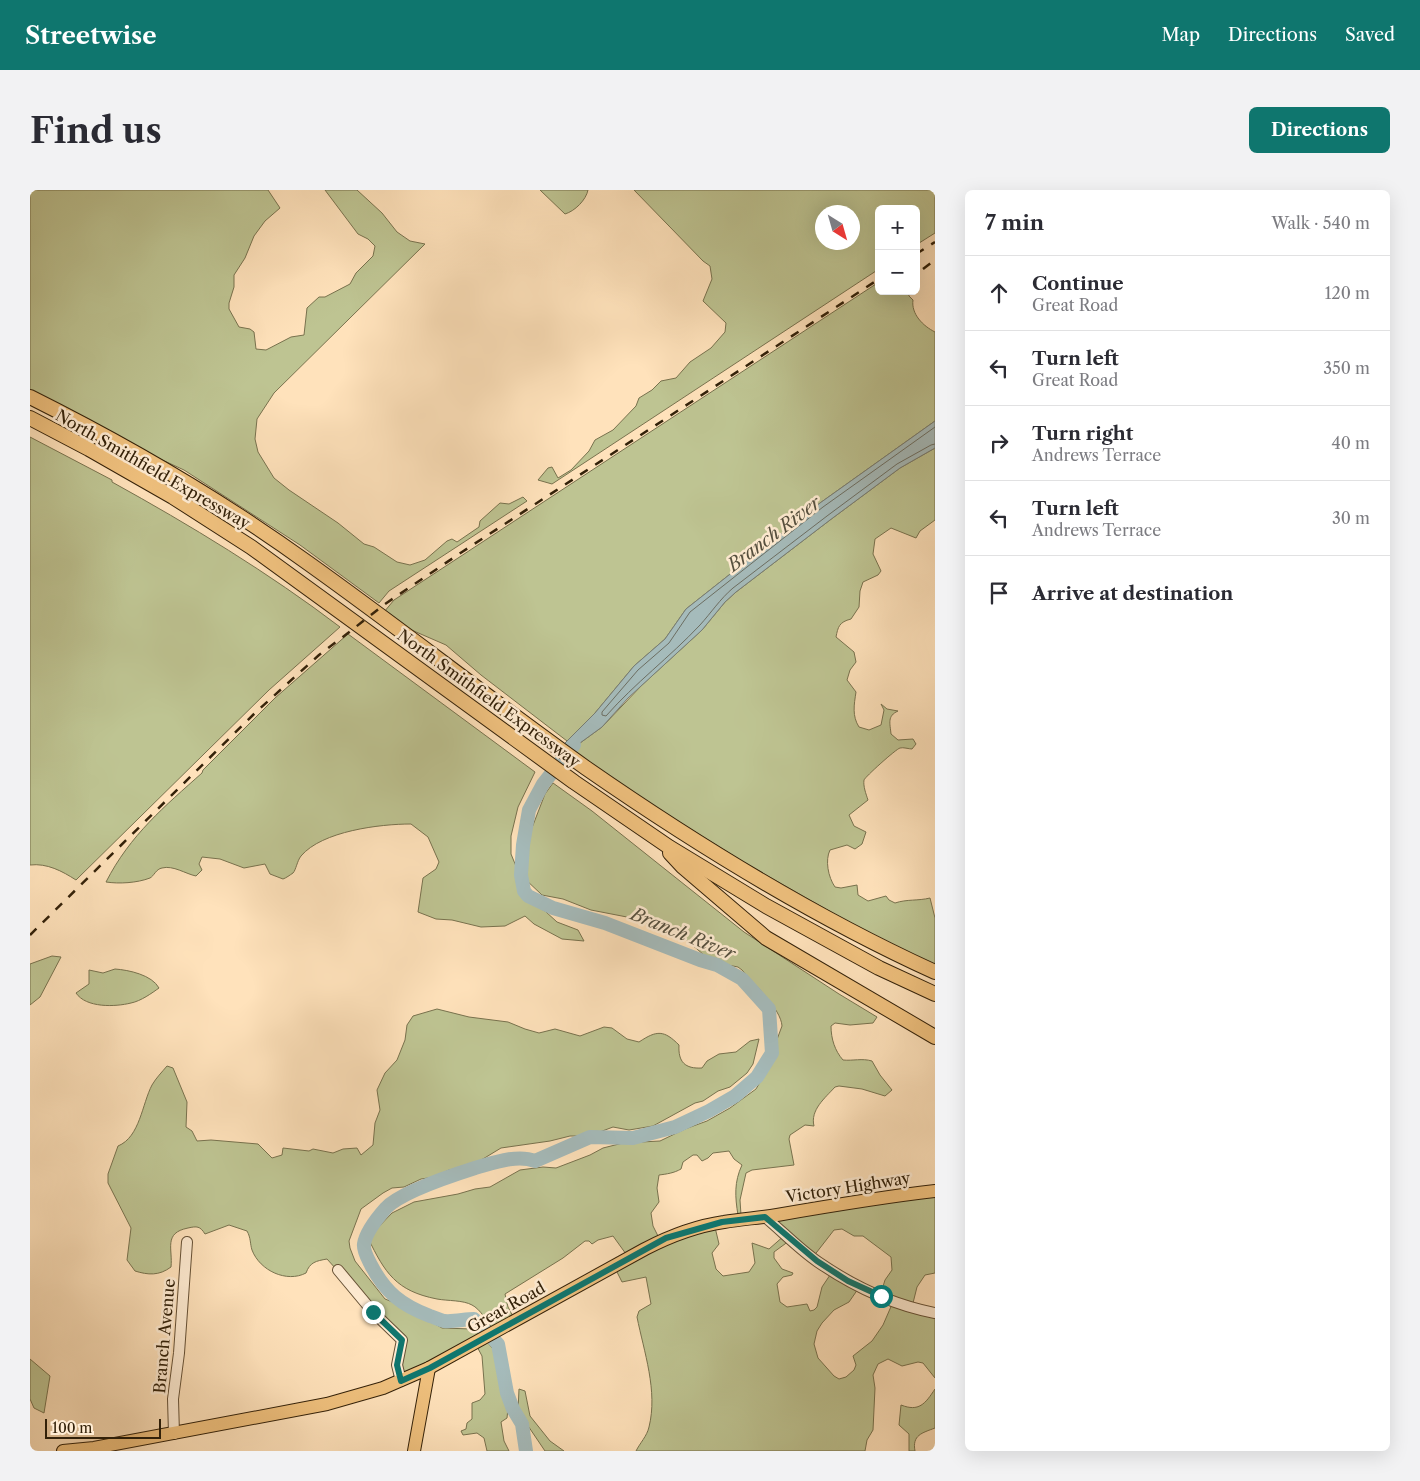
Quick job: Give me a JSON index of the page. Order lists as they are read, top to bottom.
{
  "streets": {
    "highway": ["North Smithfield Expressway"],
    "main road": ["Victory Highway", "Great Road"],
    "street": ["Branch Avenue"]
  },
  "crossings": [
    ["Victory Highway", "Great Road"],
    ["Great Road", "Branch Avenue"]
  ],
  "water": ["Branch River"],
  "scale_bar": "100 m",
  "north": "bottom right",
  "page": {
    "header": "Streetwise",
    "nav": ["Map", "Directions", "Saved"],
    "buttons": "Directions",
    "title": "Find us",
    "heading": ["7 min", "Walk · 540 m"],
    "map_buttons": ["+", "−"],
    "list": [
      ["Continue", "Great Road", "120 m"],
      ["Turn left", "Great Road", "350 m"],
      ["Turn right", "Andrews Terrace", "40 m"],
      ["Turn left", "Andrews Terrace", "30 m"],
      "Arrive at destination"
    ],
    "scale": "100 m"
  }
}
